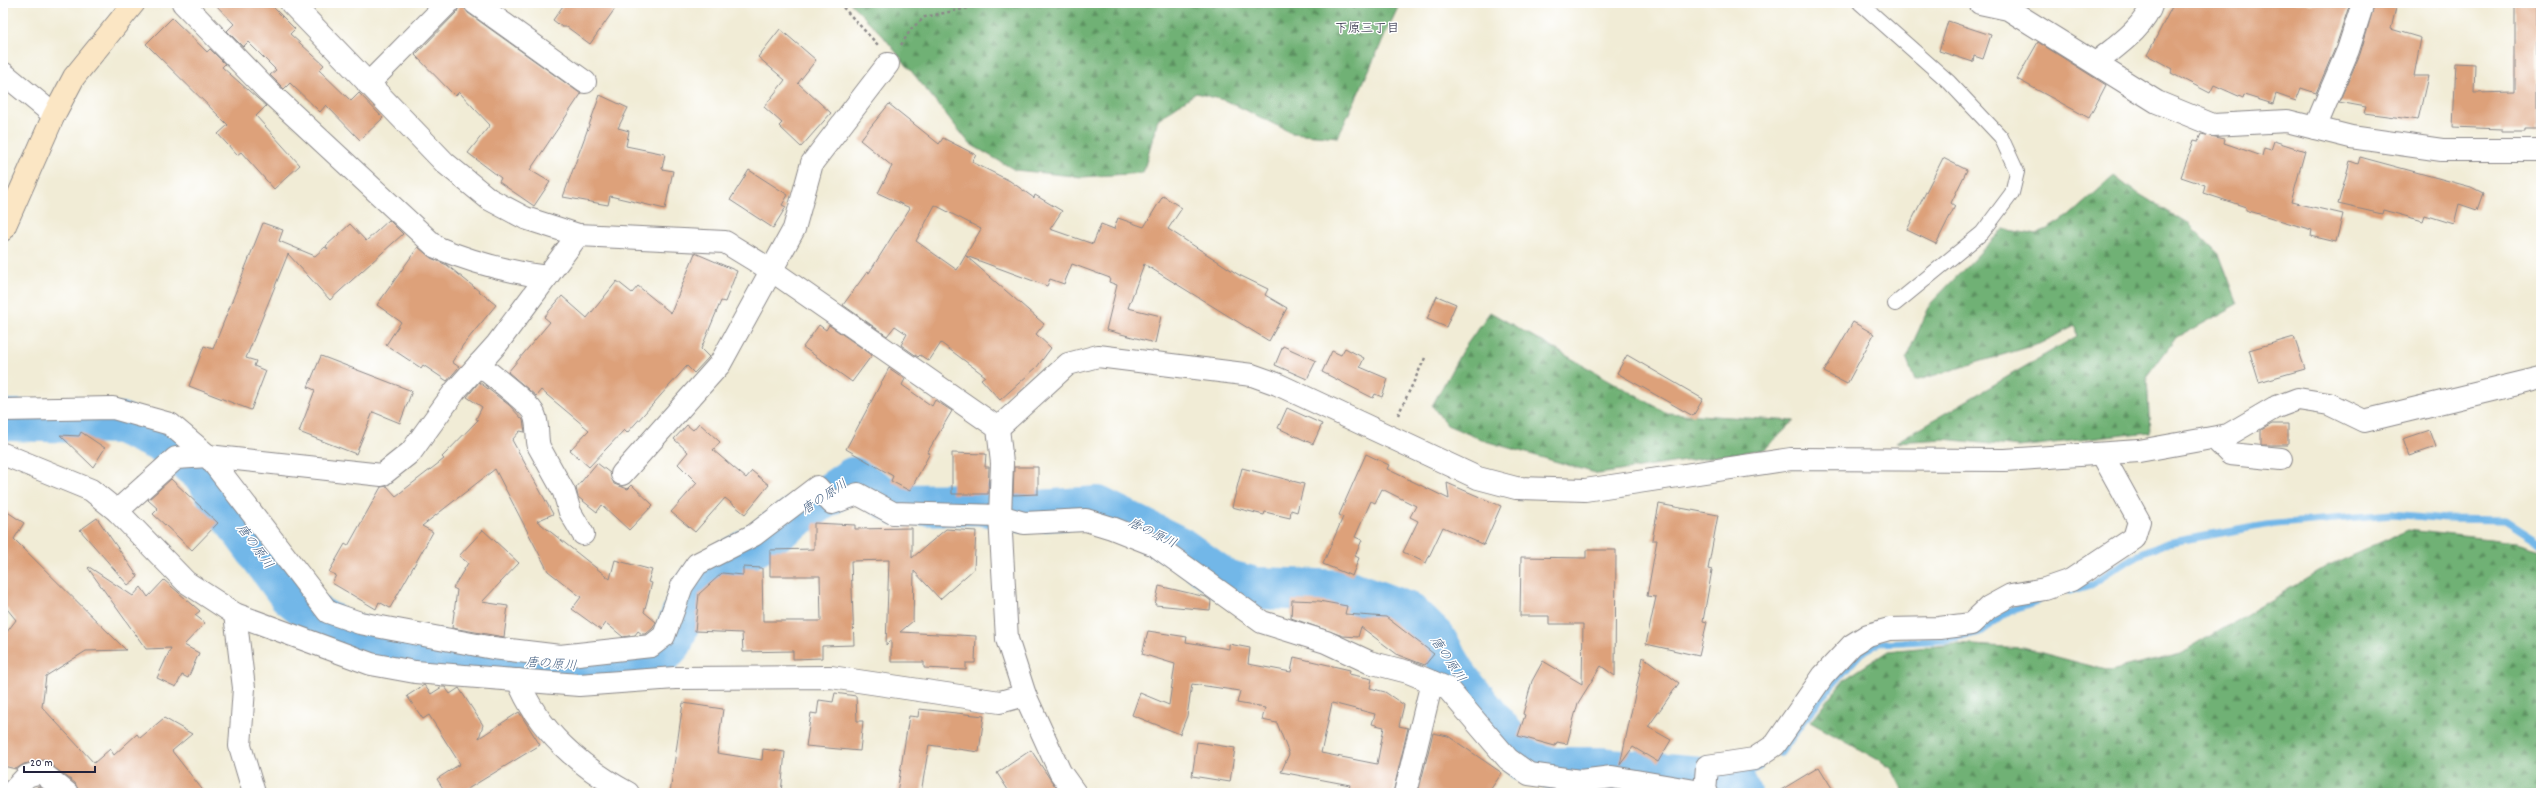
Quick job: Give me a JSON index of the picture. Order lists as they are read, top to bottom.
{
  "districts": ["下原三丁目"],
  "water": ["唐の原川"],
  "scale_bar": "20 m"
}
